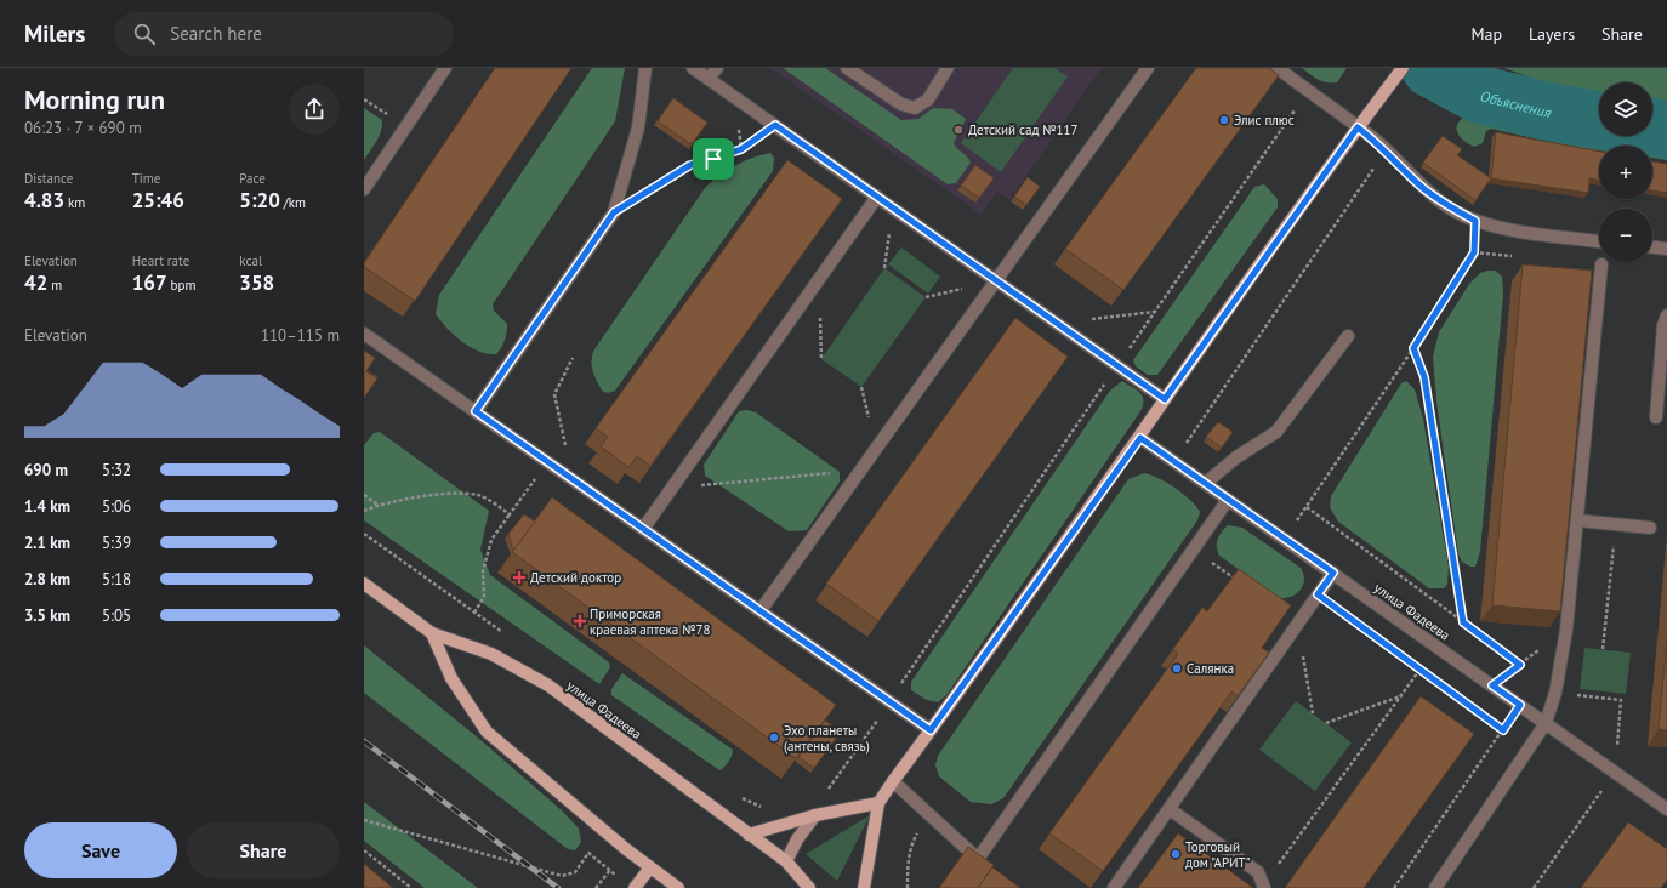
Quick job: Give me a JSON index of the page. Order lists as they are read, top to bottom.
{
  "streets": {
    "main road": ["улица Фадеева"]
  },
  "water": ["Объяснения"],
  "places": {
    "other": [
      "Элис плюс",
      "Детский сад №117",
      "Салянка",
      "Эхо планеты (антены, связь)",
      "Торговый дом \"АРИТ\""
    ],
    "health": ["Детский доктор", "Приморская краевая аптека №78"]
  },
  "page": {
    "header": "Milers",
    "search": "Search here",
    "nav": ["Map", "Layers", "Share"],
    "heading": ["Morning run", "06:23 · 7 × 690 m"],
    "map_buttons": ["+", "−"],
    "stats": [
      ["Distance", "4.83 km"],
      ["Time", "25:46"],
      ["Pace", "5:20 /km"],
      ["Elevation", "42 m"],
      ["Heart rate", "167 bpm"],
      ["kcal", "358"]
    ],
    "chart": ["Elevation", "110–115 m"],
    "list": [
      {
        "name": "690 m",
        "note": "5:32"
      },
      {
        "name": "1.4 km",
        "note": "5:06"
      },
      {
        "name": "2.1 km",
        "note": "5:39"
      },
      {
        "name": "2.8 km",
        "note": "5:18"
      },
      {
        "name": "3.5 km",
        "note": "5:05"
      }
    ],
    "buttons": ["Save", "Share"]
  }
}
